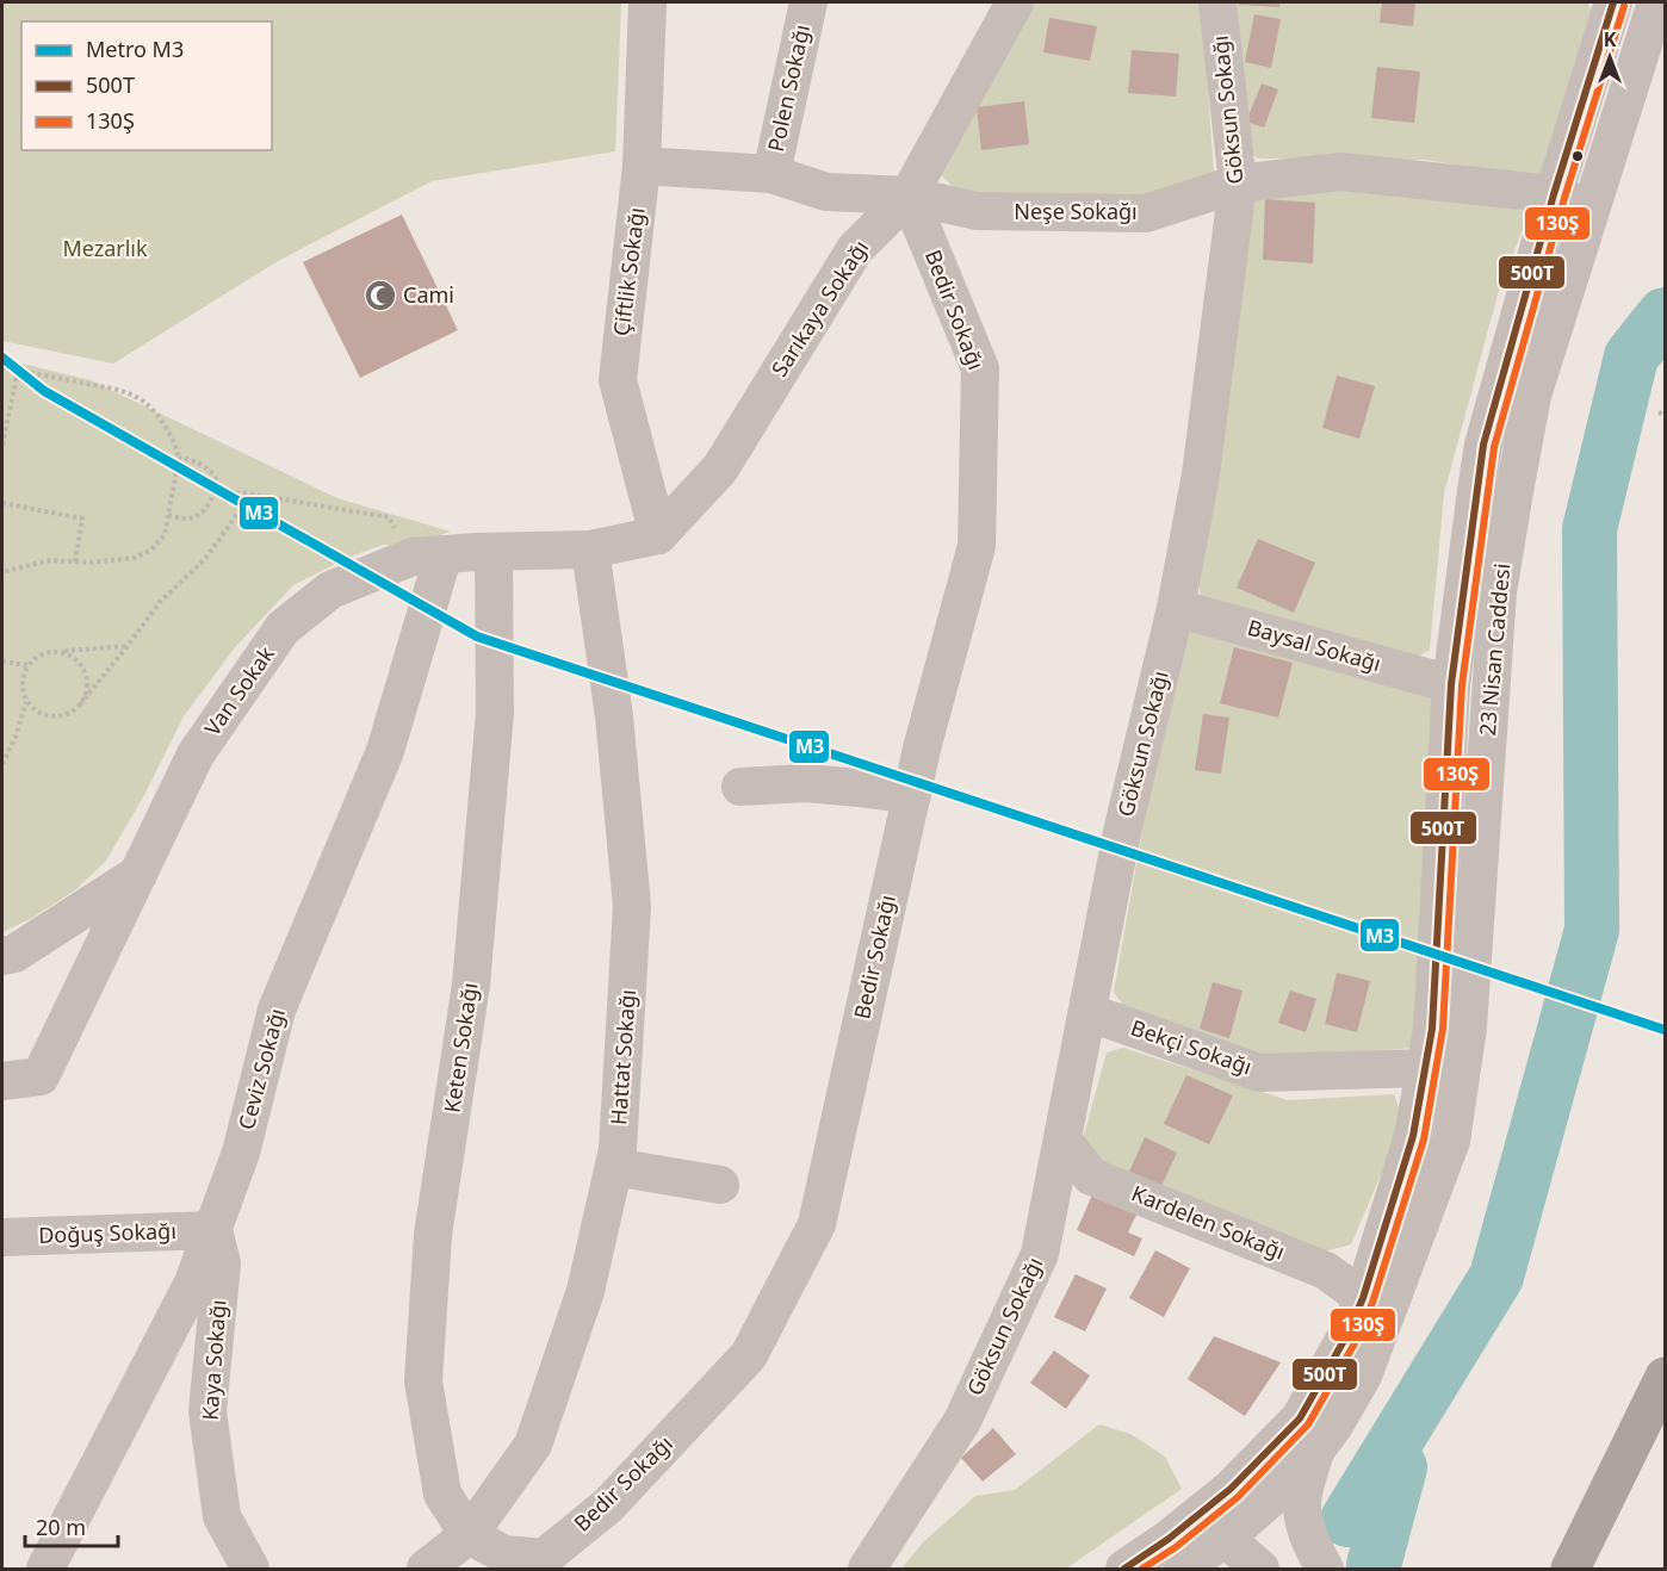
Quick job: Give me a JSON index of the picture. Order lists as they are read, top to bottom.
{
  "streets": {
    "street": [
      "Polen Sokağı",
      "Göksun Sokağı",
      "Neşe Sokağı",
      "Çiftlik Sokağı",
      "Sarıkaya Sokağı",
      "Bedir Sokağı",
      "Baysal Sokağı",
      "23 Nisan Caddesi",
      "Van Sokak",
      "Keten Sokağı",
      "Bekçi Sokağı",
      "Hattat Sokağı",
      "Ceviz Sokağı",
      "Kardelen Sokağı",
      "Doğuş Sokağı",
      "Kaya Sokağı"
    ]
  },
  "crossings": [
    ["Polen Sokağı", "Neşe Sokağı"],
    ["Göksun Sokağı", "Neşe Sokağı"],
    ["Göksun Sokağı", "Baysal Sokağı"],
    ["Göksun Sokağı", "Bekçi Sokağı"],
    ["Göksun Sokağı", "Kardelen Sokağı"],
    ["Neşe Sokağı", "Çiftlik Sokağı"],
    ["Neşe Sokağı", "Sarıkaya Sokağı"],
    ["Neşe Sokağı", "Bedir Sokağı"],
    ["Neşe Sokağı", "23 Nisan Caddesi"],
    ["Çiftlik Sokağı", "Sarıkaya Sokağı"],
    ["Çiftlik Sokağı", "Van Sokak"],
    ["Sarıkaya Sokağı", "Bedir Sokağı"],
    ["Sarıkaya Sokağı", "Van Sokak"],
    ["Bedir Sokağı", "Keten Sokağı"],
    ["Bedir Sokağı", "Hattat Sokağı"],
    ["Baysal Sokağı", "23 Nisan Caddesi"],
    ["23 Nisan Caddesi", "Bekçi Sokağı"],
    ["23 Nisan Caddesi", "Kardelen Sokağı"],
    ["Van Sokak", "Keten Sokağı"],
    ["Van Sokak", "Hattat Sokağı"],
    ["Van Sokak", "Ceviz Sokağı"],
    ["Keten Sokağı", "Hattat Sokağı"],
    ["Ceviz Sokağı", "Doğuş Sokağı"],
    ["Ceviz Sokağı", "Kaya Sokağı"],
    ["Doğuş Sokağı", "Kaya Sokağı"]
  ],
  "parks": ["Mezarlık"],
  "places": {
    "mosque": ["Cami"]
  },
  "lines": ["transit line 500T", "transit line 130Ş", "metro line M3"],
  "legend": ["Metro M3", "500T", "130Ş"],
  "scale_bar": "20 m",
  "north": "top"
}
